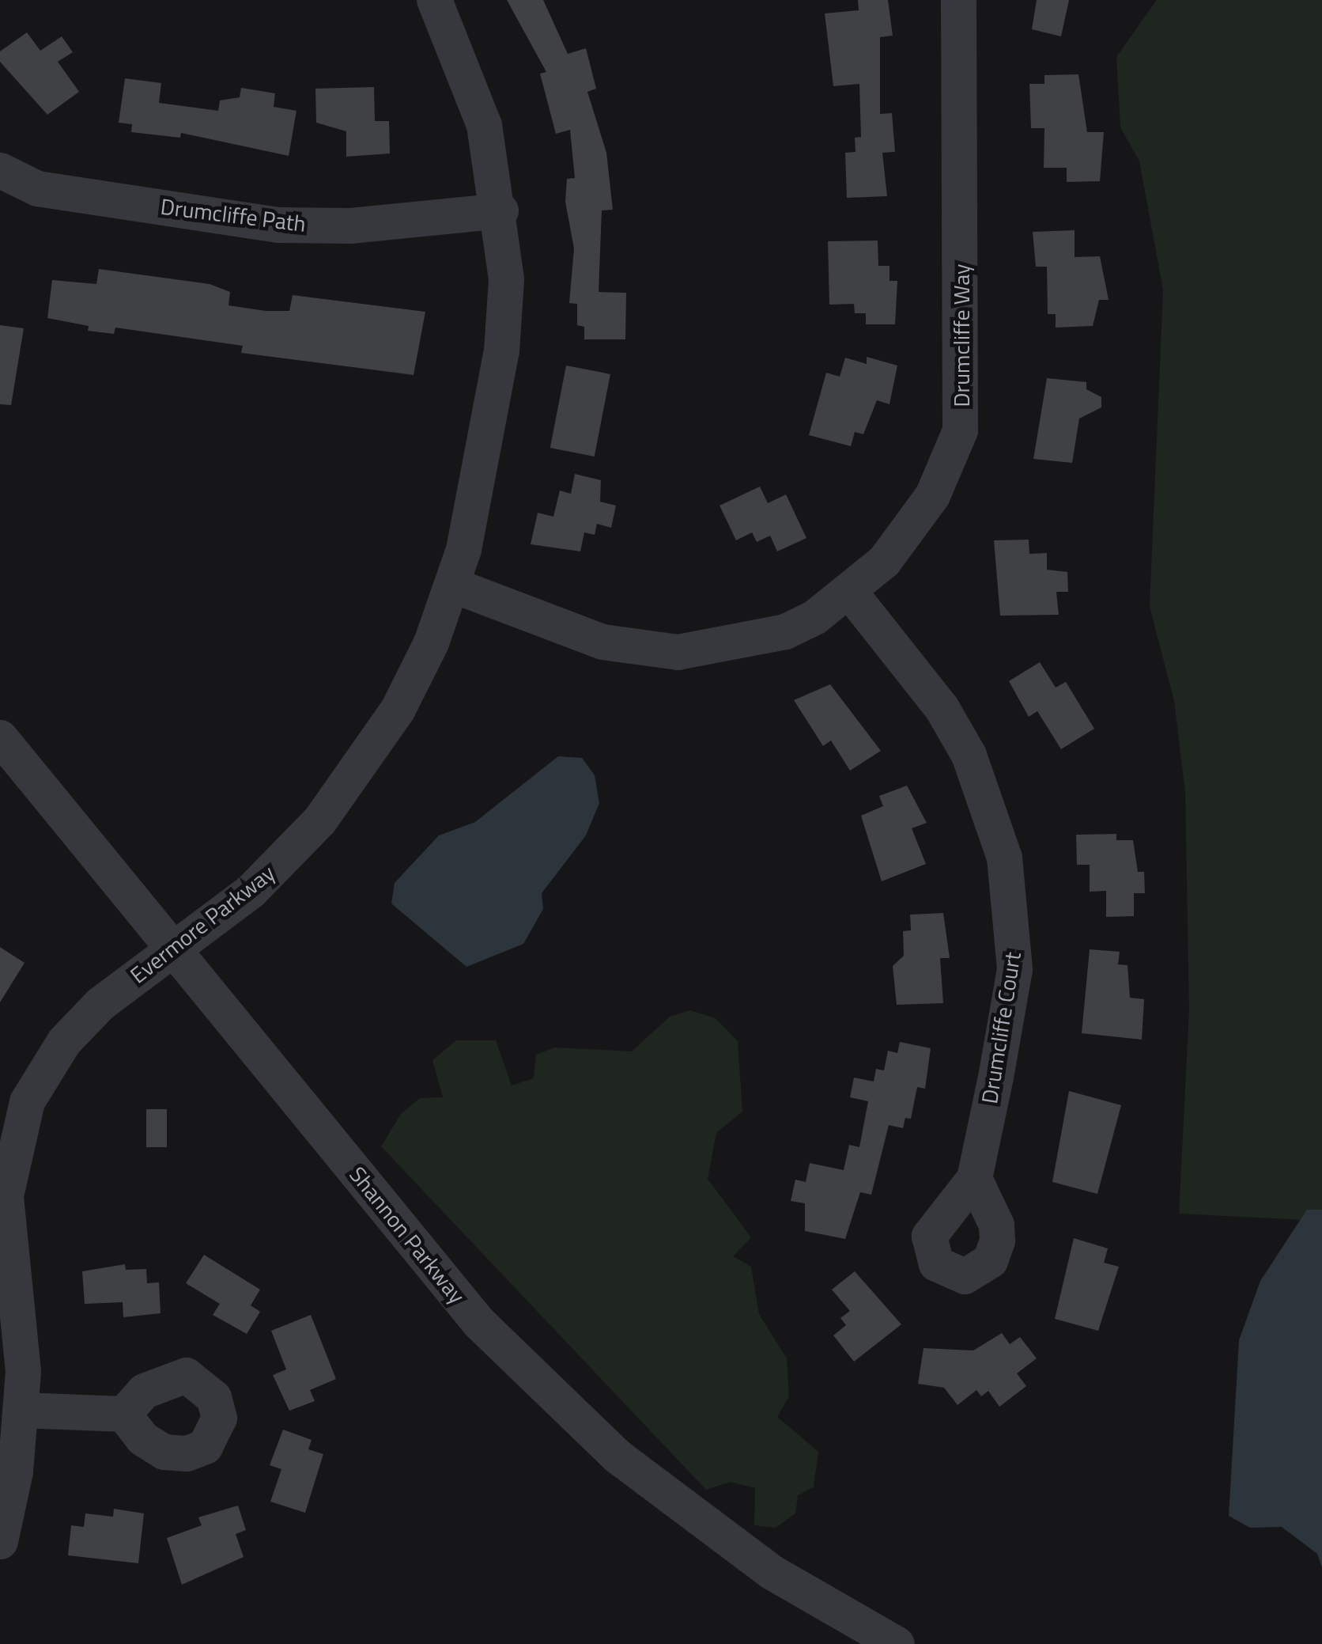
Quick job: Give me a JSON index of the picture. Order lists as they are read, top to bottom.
{
  "streets": {
    "street": [
      "Drumcliffe Path",
      "Drumcliffe Way",
      "Evermore Parkway",
      "Drumcliffe Court",
      "Shannon Parkway"
    ]
  },
  "crossings": [
    ["Drumcliffe Path", "Evermore Parkway"],
    ["Drumcliffe Way", "Evermore Parkway"],
    ["Drumcliffe Way", "Drumcliffe Court"],
    ["Evermore Parkway", "Shannon Parkway"]
  ]
}
